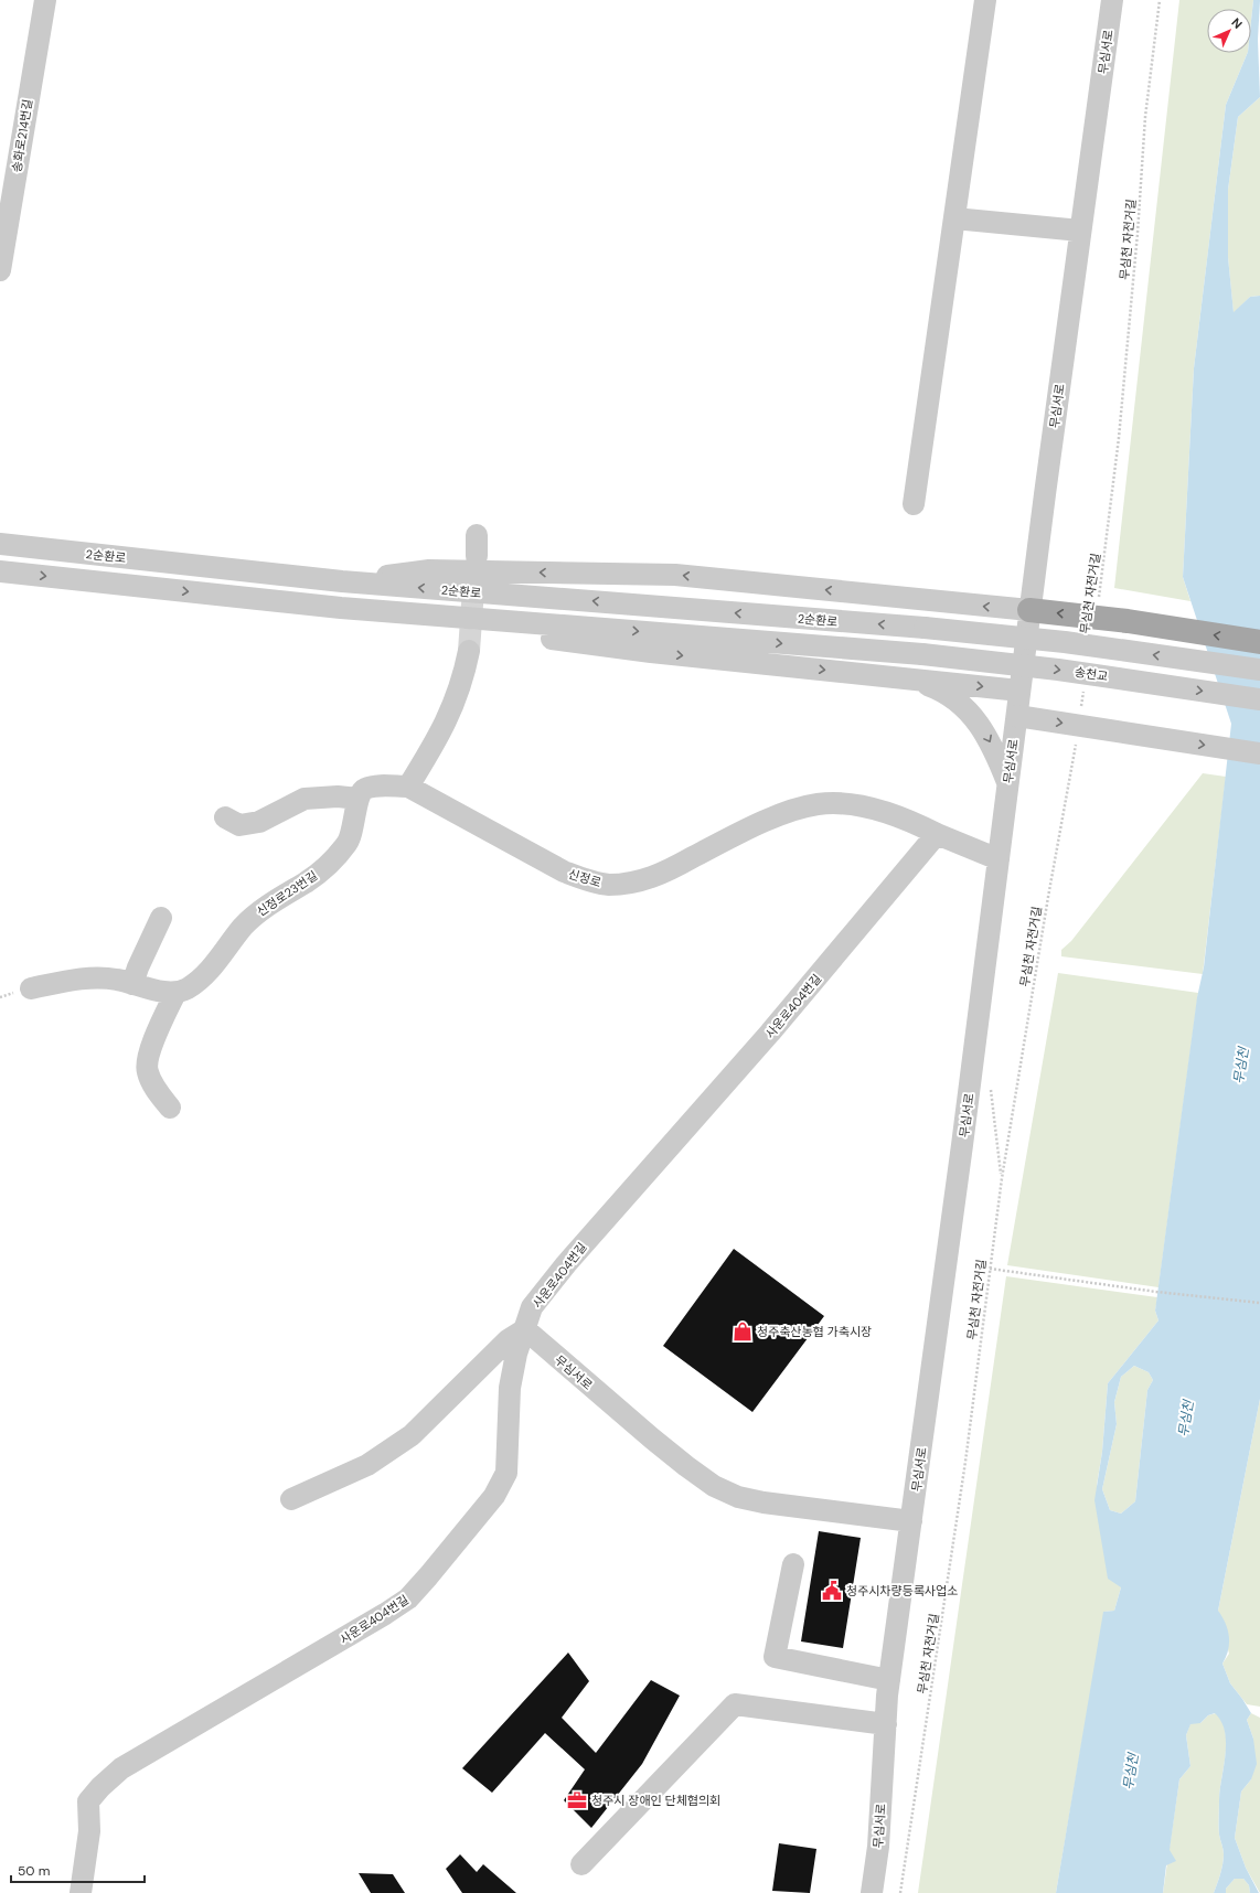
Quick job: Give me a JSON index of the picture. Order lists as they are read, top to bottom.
{
  "streets": {
    "street": [
      "무심서로",
      "송화로214번길",
      "2순환로",
      "송천교",
      "신정로",
      "신정로23번길",
      "사운로404번길"
    ],
    "path": ["무심천 자전거길"]
  },
  "crossings": [
    ["무심서로", "사운로404번길"],
    ["신정로", "사운로404번길"]
  ],
  "water": ["무심천"],
  "places": {
    "shop": ["청주축산농협 가축시장"],
    "public building": ["청주시차량등록사업소"],
    "office": ["청주시 장애인 단체협의회"]
  },
  "scale_bar": "50 m",
  "north": "top right"
}
